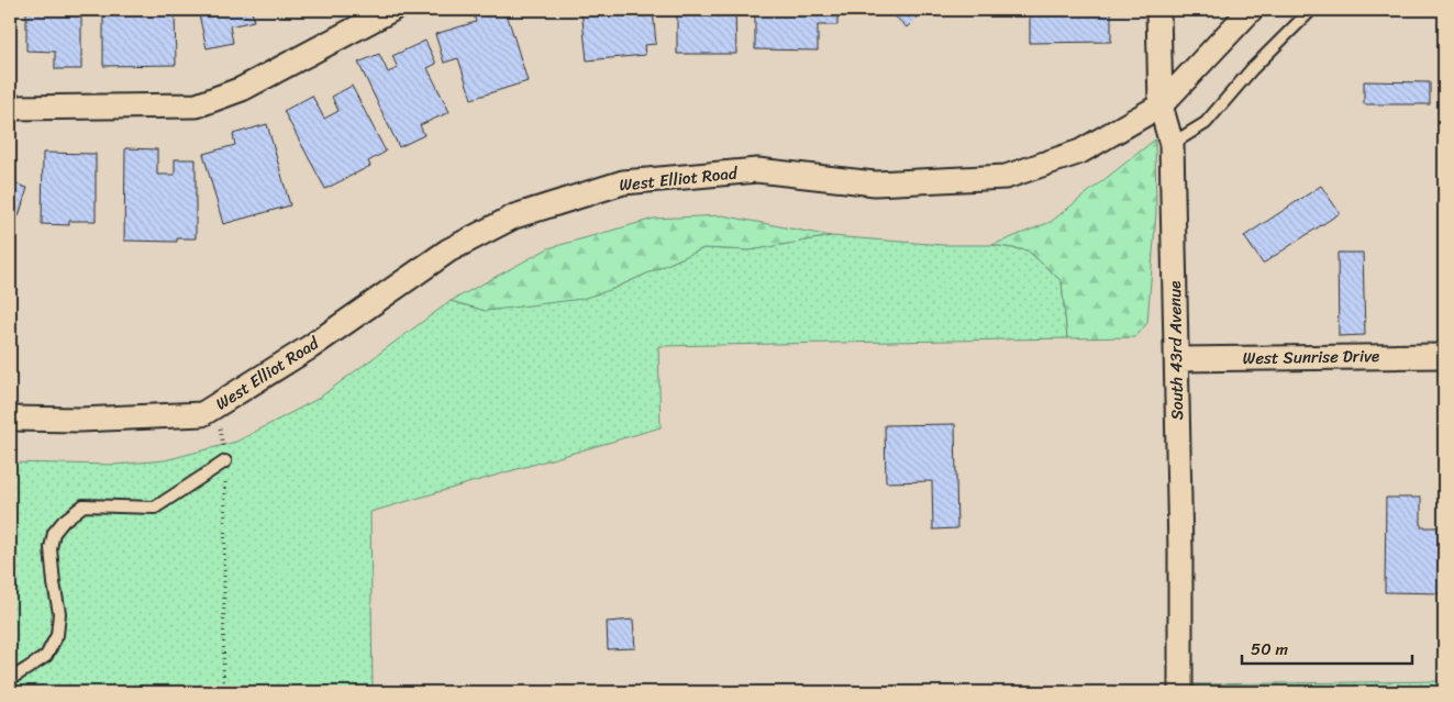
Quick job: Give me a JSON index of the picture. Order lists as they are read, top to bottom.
{
  "streets": {
    "street": ["West Elliot Road", "South 43rd Avenue", "West Sunrise Drive"]
  },
  "crossings": [
    ["West Elliot Road", "South 43rd Avenue"],
    ["South 43rd Avenue", "West Sunrise Drive"]
  ],
  "scale_bar": "50 m"
}
